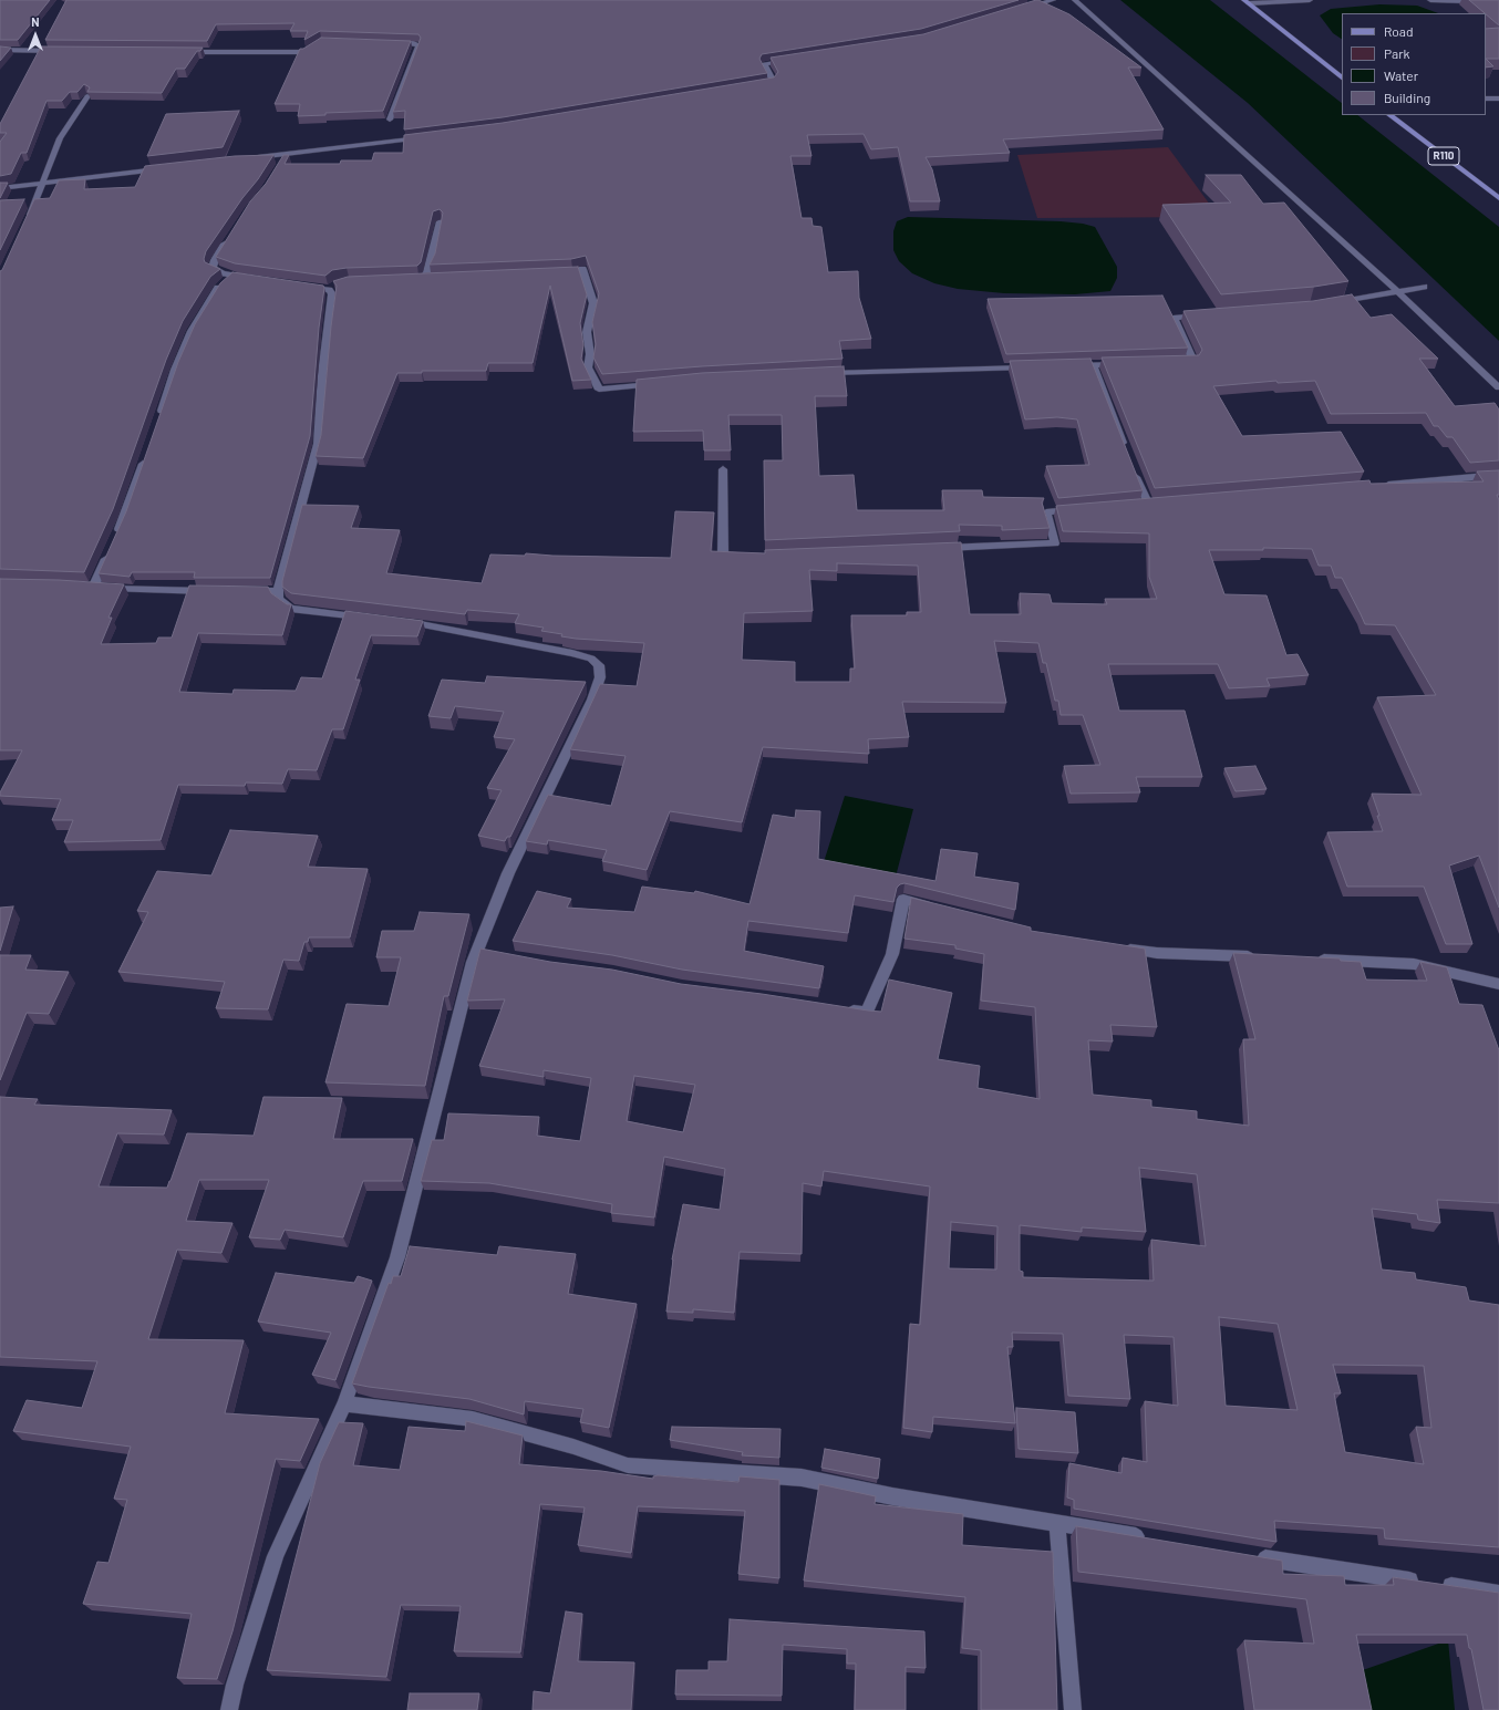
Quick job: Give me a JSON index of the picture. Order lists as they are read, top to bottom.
{
  "streets": {
    "main road": ["R110"]
  },
  "legend": [
    "Road",
    "Park",
    "Water",
    "Building"
  ],
  "north": "top"
}
